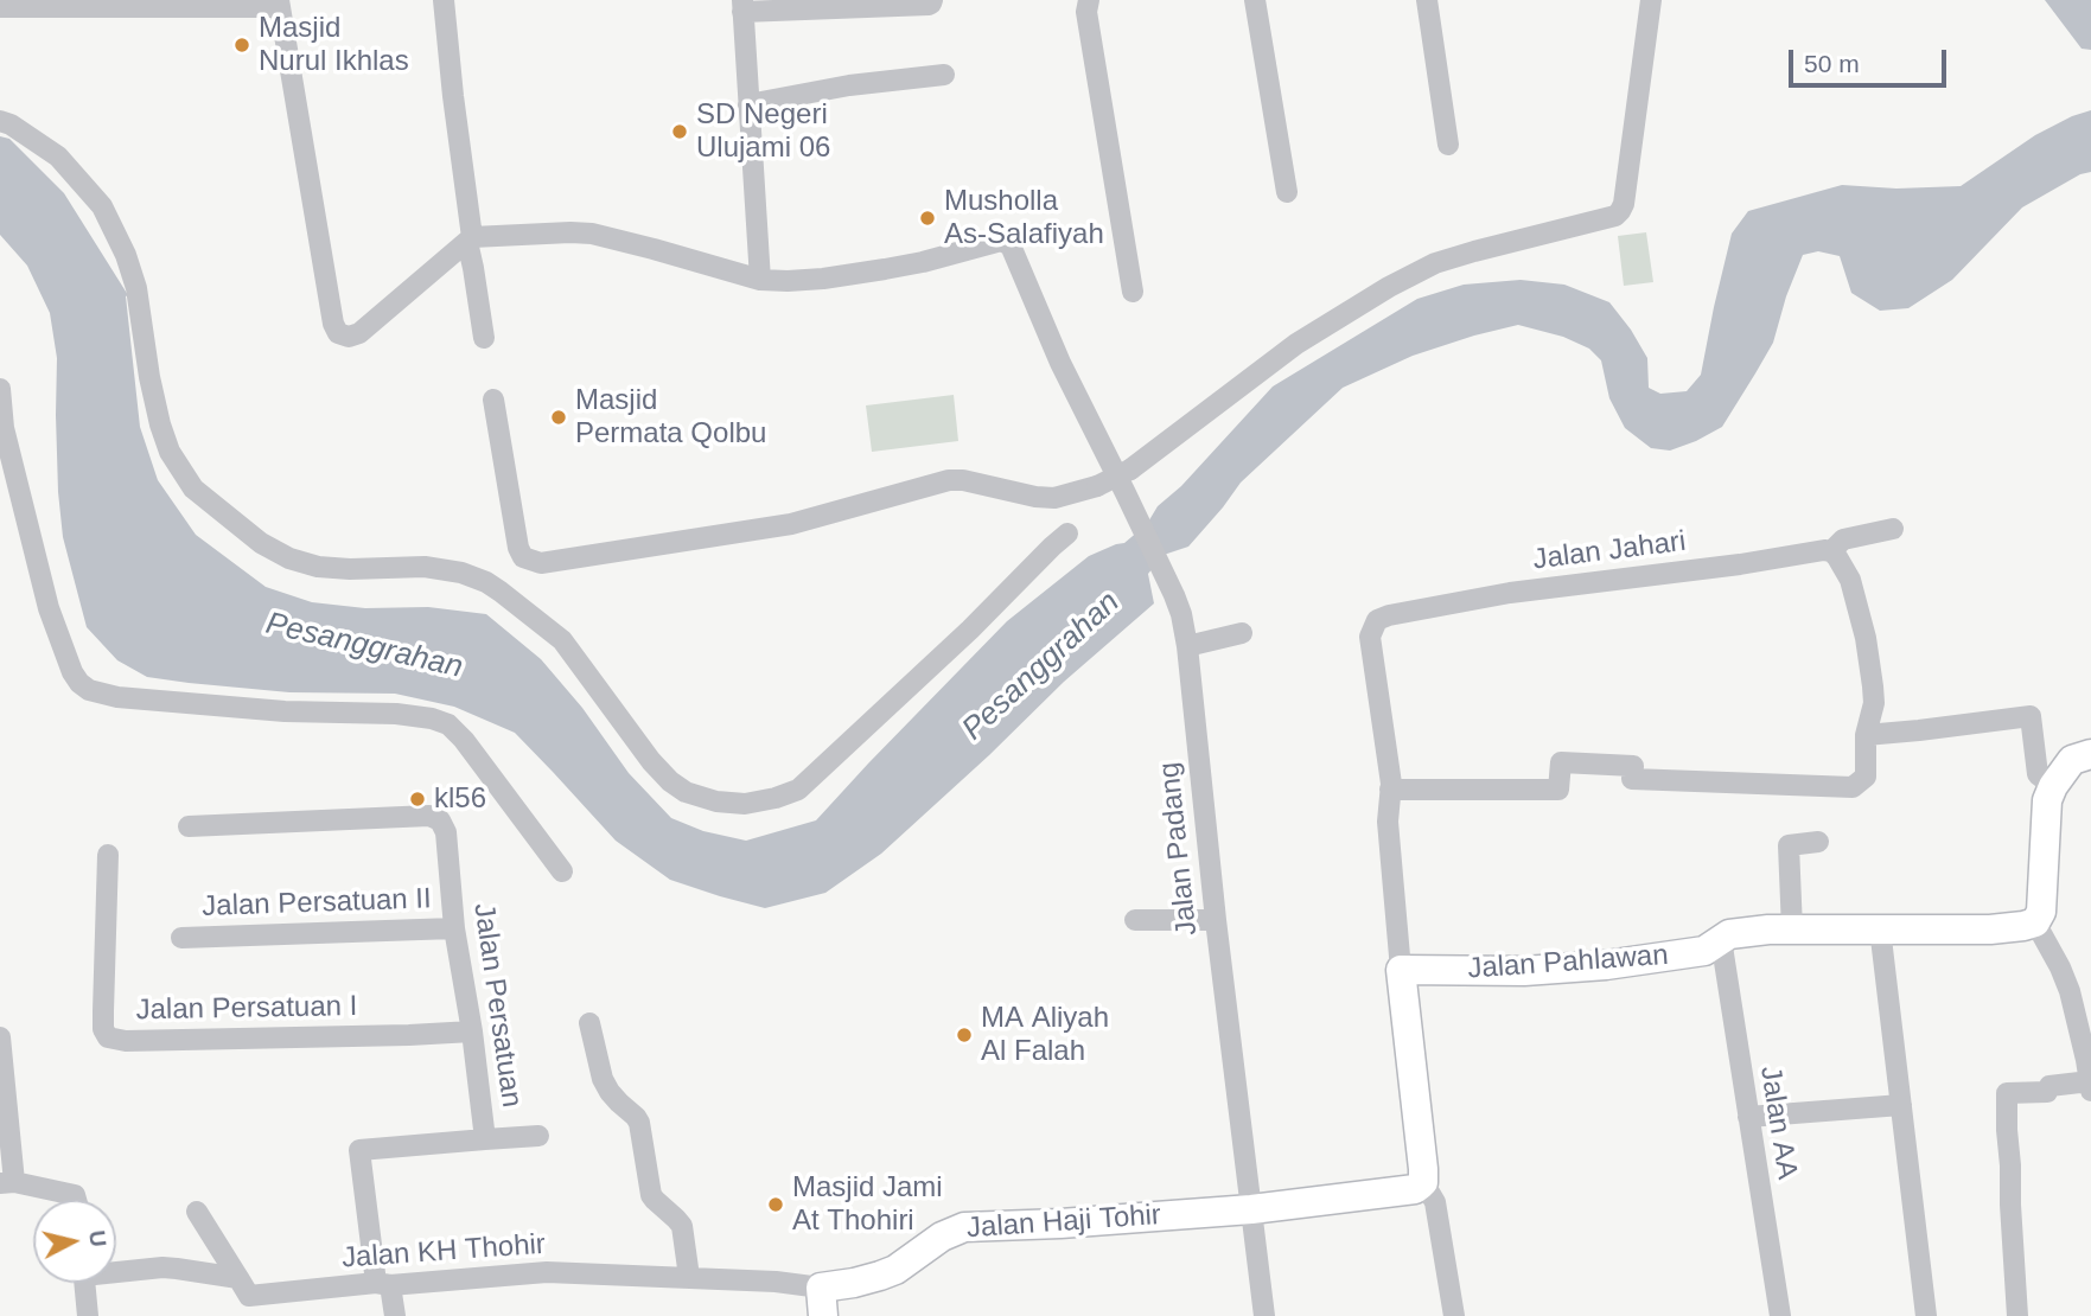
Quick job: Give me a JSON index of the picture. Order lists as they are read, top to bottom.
{
  "streets": {
    "street": [
      "Jalan Jahari",
      "Jalan Padang",
      "Jalan Persatuan II",
      "Jalan Pahlawan",
      "Jalan Persatuan",
      "Jalan Persatuan I",
      "Jalan AA",
      "Jalan Haji Tohir",
      "Jalan KH Thohir"
    ]
  },
  "crossings": [
    ["Jalan Jahari", "Jalan Pahlawan"],
    ["Jalan Padang", "Jalan Haji Tohir"],
    ["Jalan Persatuan II", "Jalan Persatuan"],
    ["Jalan Pahlawan", "Jalan AA"],
    ["Jalan Persatuan", "Jalan Persatuan I"],
    ["Jalan Persatuan", "Jalan KH Thohir"],
    ["Jalan Haji Tohir", "Jalan KH Thohir"]
  ],
  "water": ["Pesanggrahan"],
  "places": [
    "Masjid Nurul Ikhlas",
    "SD Negeri Ulujami 06",
    "Musholla As-Salafiyah",
    "Masjid Permata Qolbu",
    "kl56",
    "MA Aliyah Al Falah",
    "Masjid Jami At Thohiri"
  ],
  "scale_bar": "50 m",
  "north": "right"
}
